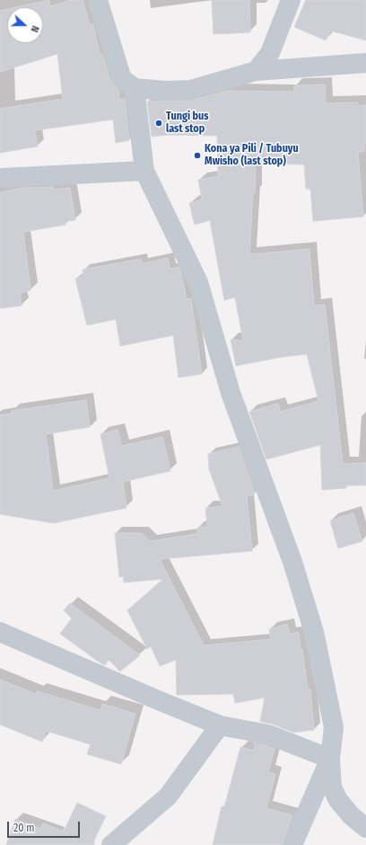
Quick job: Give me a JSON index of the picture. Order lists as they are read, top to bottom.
{
  "places": ["Tungi bus last stop", "Kona ya Pili / Tubuyu Mwisho (last stop)"],
  "scale_bar": "20 m",
  "north": "right"
}
